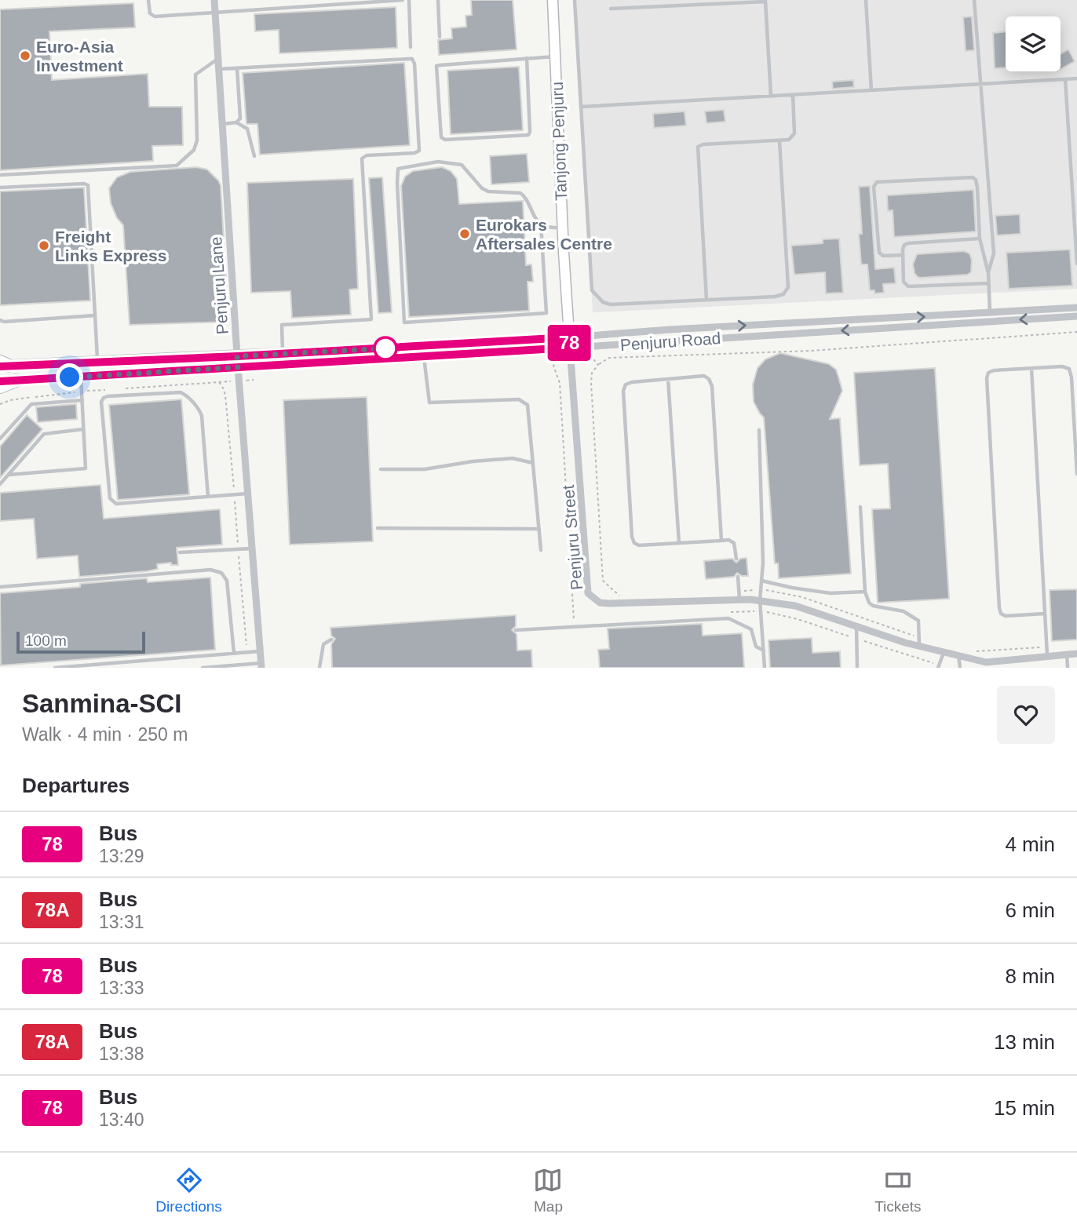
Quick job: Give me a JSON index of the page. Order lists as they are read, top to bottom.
{
  "streets": {
    "main road": ["Tanjong Penjuru", "Penjuru Road"],
    "street": ["Penjuru Lane", "Penjuru Street"]
  },
  "crossings": [
    ["Tanjong Penjuru", "Penjuru Road"],
    ["Tanjong Penjuru", "Penjuru Street"],
    ["Penjuru Lane", "Penjuru Road"],
    ["Penjuru Road", "Penjuru Street"]
  ],
  "places": ["Euro-Asia Investment", "Eurokars Aftersales Centre", "Freight Links Express"],
  "lines": ["bus line 78"],
  "scale_bar": "100 m",
  "page": {
    "on_map": "78",
    "scale": "100 m",
    "heading": [
      ["Sanmina-SCI", "Walk · 4 min · 250 m"],
      "Departures"
    ],
    "list": [
      {
        "mark": "78",
        "name": "Bus",
        "note": "13:29",
        "value": "4 min"
      },
      {
        "mark": "78A",
        "name": "Bus",
        "note": "13:31",
        "value": "6 min"
      },
      {
        "mark": "78",
        "name": "Bus",
        "note": "13:33",
        "value": "8 min"
      },
      {
        "mark": "78A",
        "name": "Bus",
        "note": "13:38",
        "value": "13 min"
      },
      {
        "mark": "78",
        "name": "Bus",
        "note": "13:40",
        "value": "15 min"
      }
    ],
    "tabs": ["Directions", "Map", "Tickets"]
  }
}
